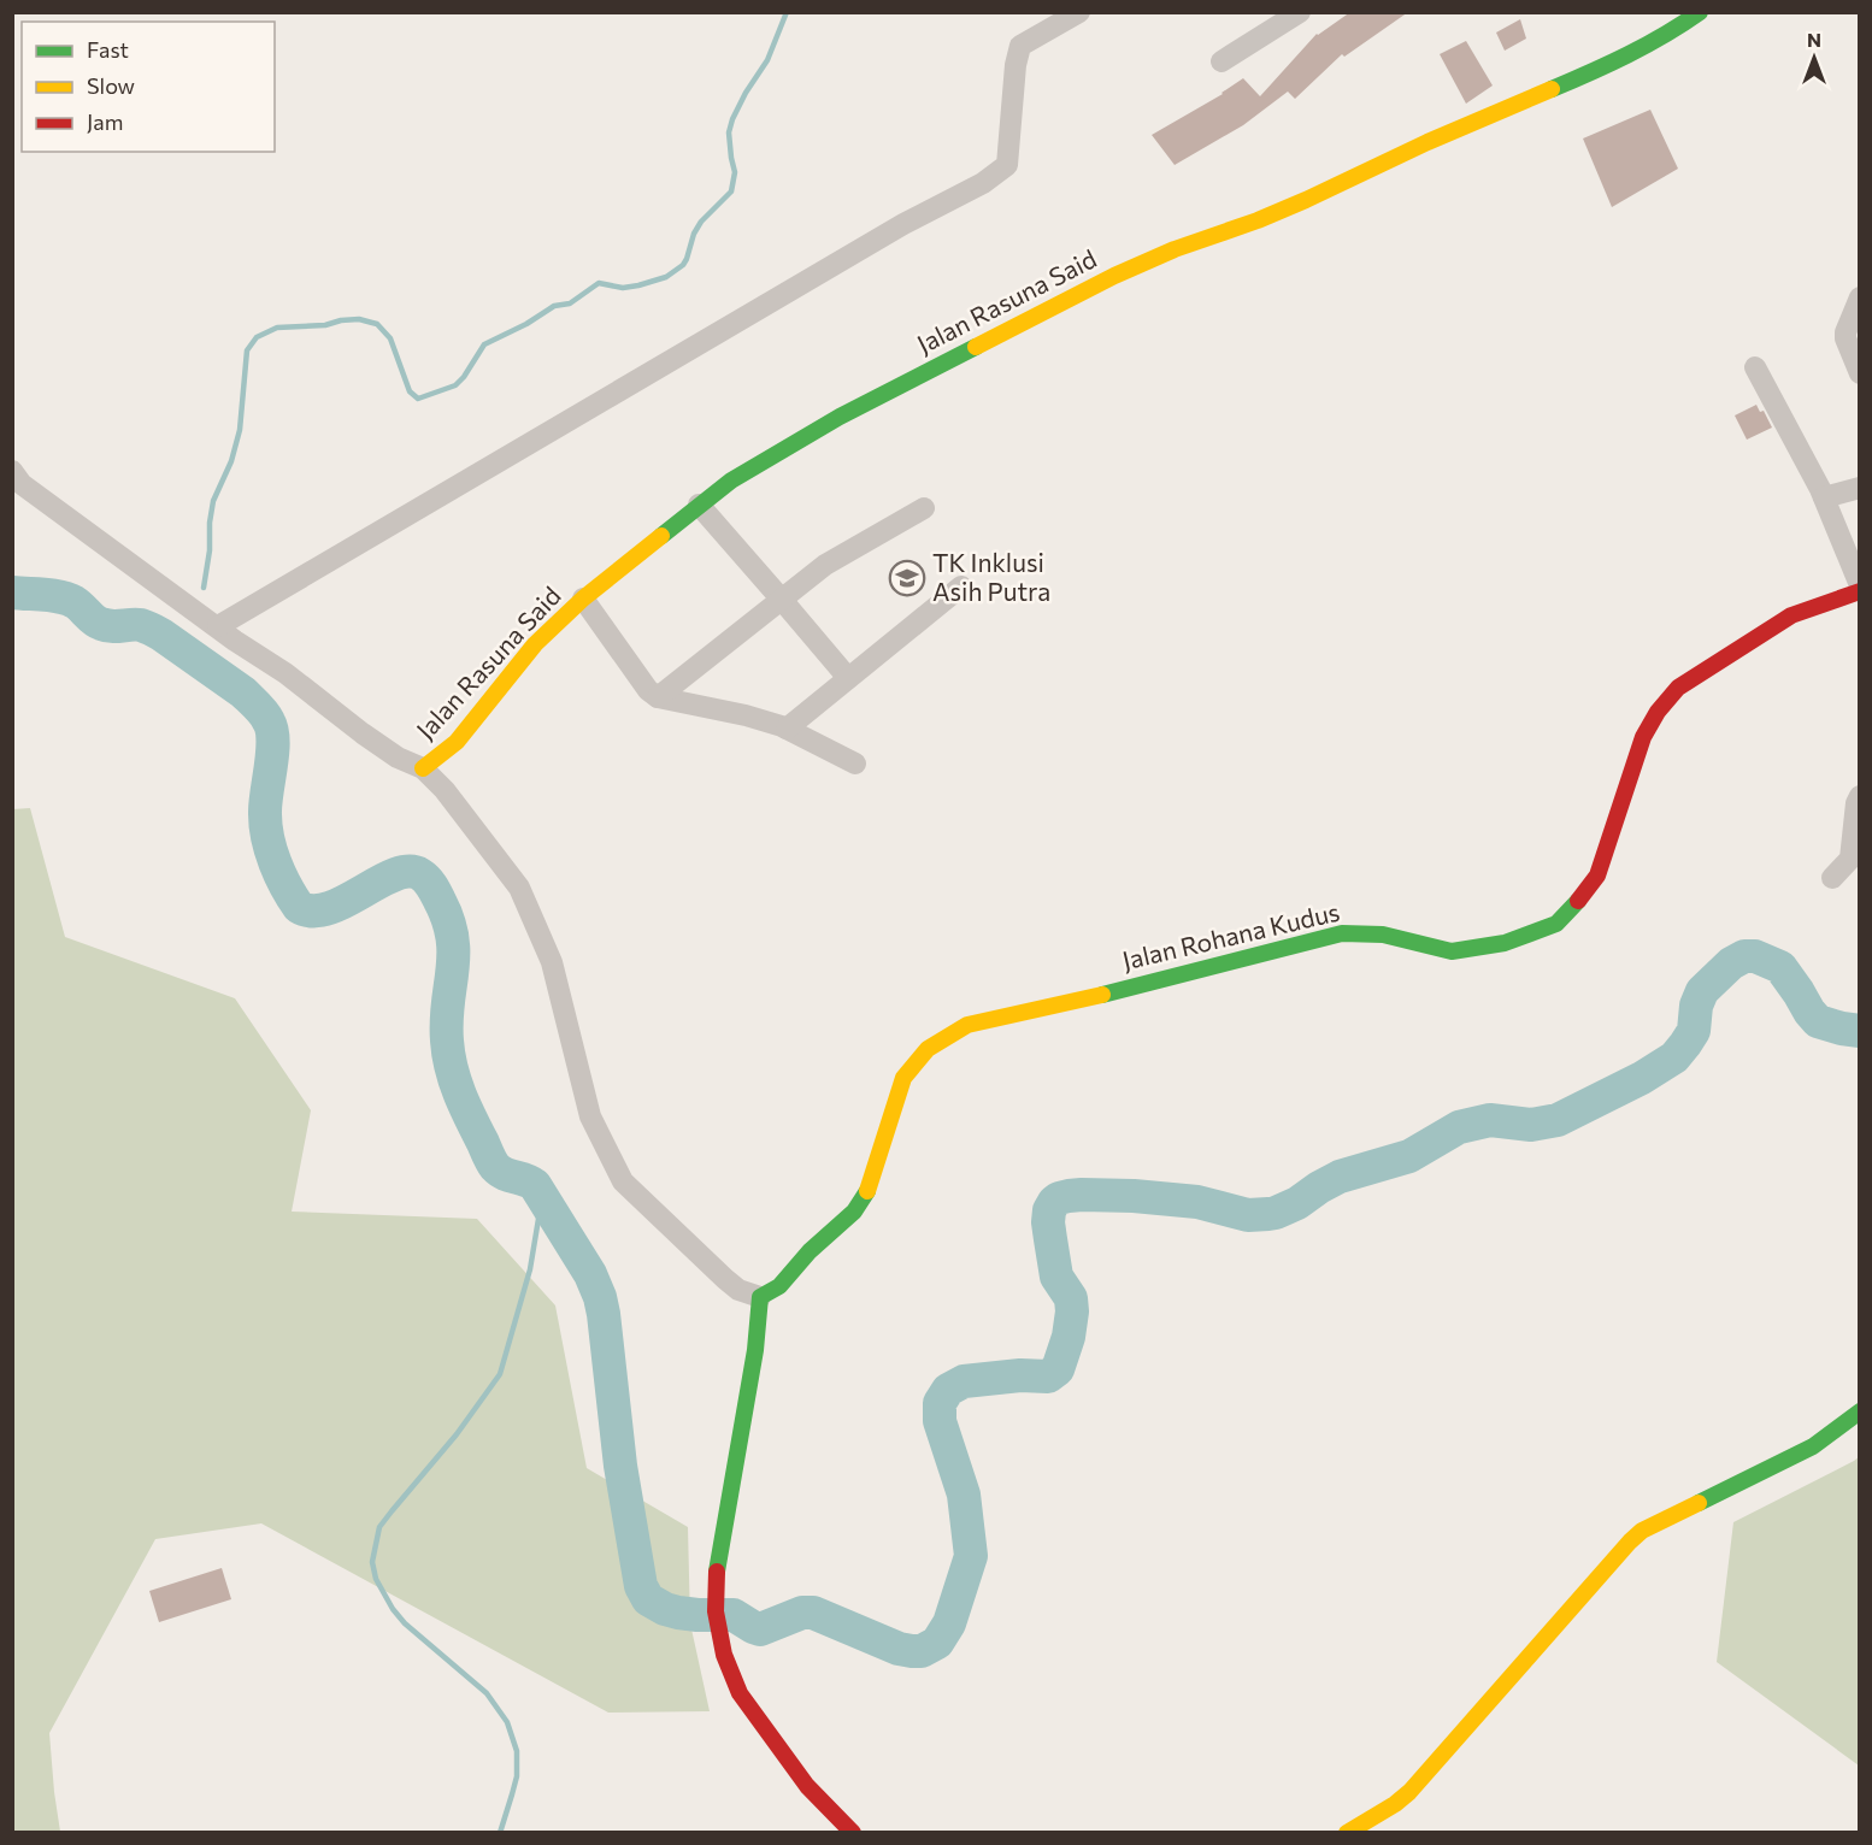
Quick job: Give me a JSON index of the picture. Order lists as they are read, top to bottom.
{
  "streets": {
    "street": ["Jalan Rasuna Said", "Jalan Rohana Kudus"]
  },
  "places": {
    "school or university": ["TK Inklusi Asih Putra"]
  },
  "legend": ["Fast", "Slow", "Jam"],
  "north": "top"
}
